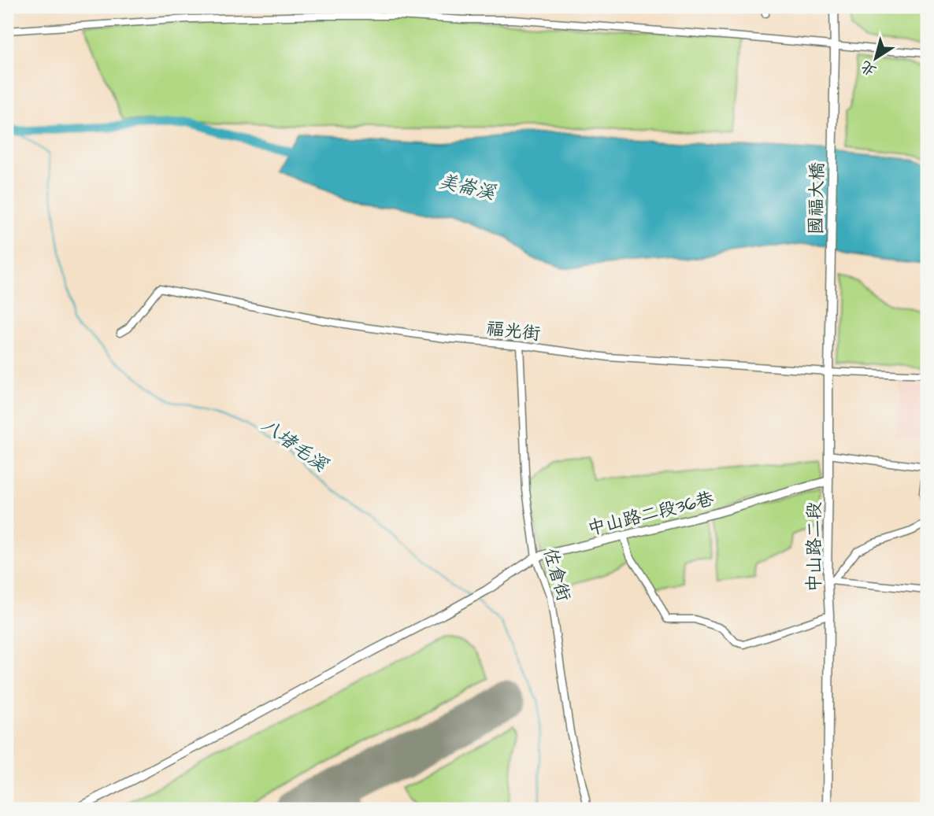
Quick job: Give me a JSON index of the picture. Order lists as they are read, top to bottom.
{
  "streets": {
    "street": [
      "國福大橋",
      "福光街",
      "中山路二段36巷",
      "中山路二段",
      "佐倉街"
    ]
  },
  "crossings": [
    ["國福大橋", "中山路二段"],
    ["福光街", "中山路二段"],
    ["福光街", "佐倉街"],
    ["中山路二段36巷", "中山路二段"],
    ["中山路二段36巷", "佐倉街"]
  ],
  "water": ["美崙溪", "八堵毛溪"],
  "north": "bottom left"
}
